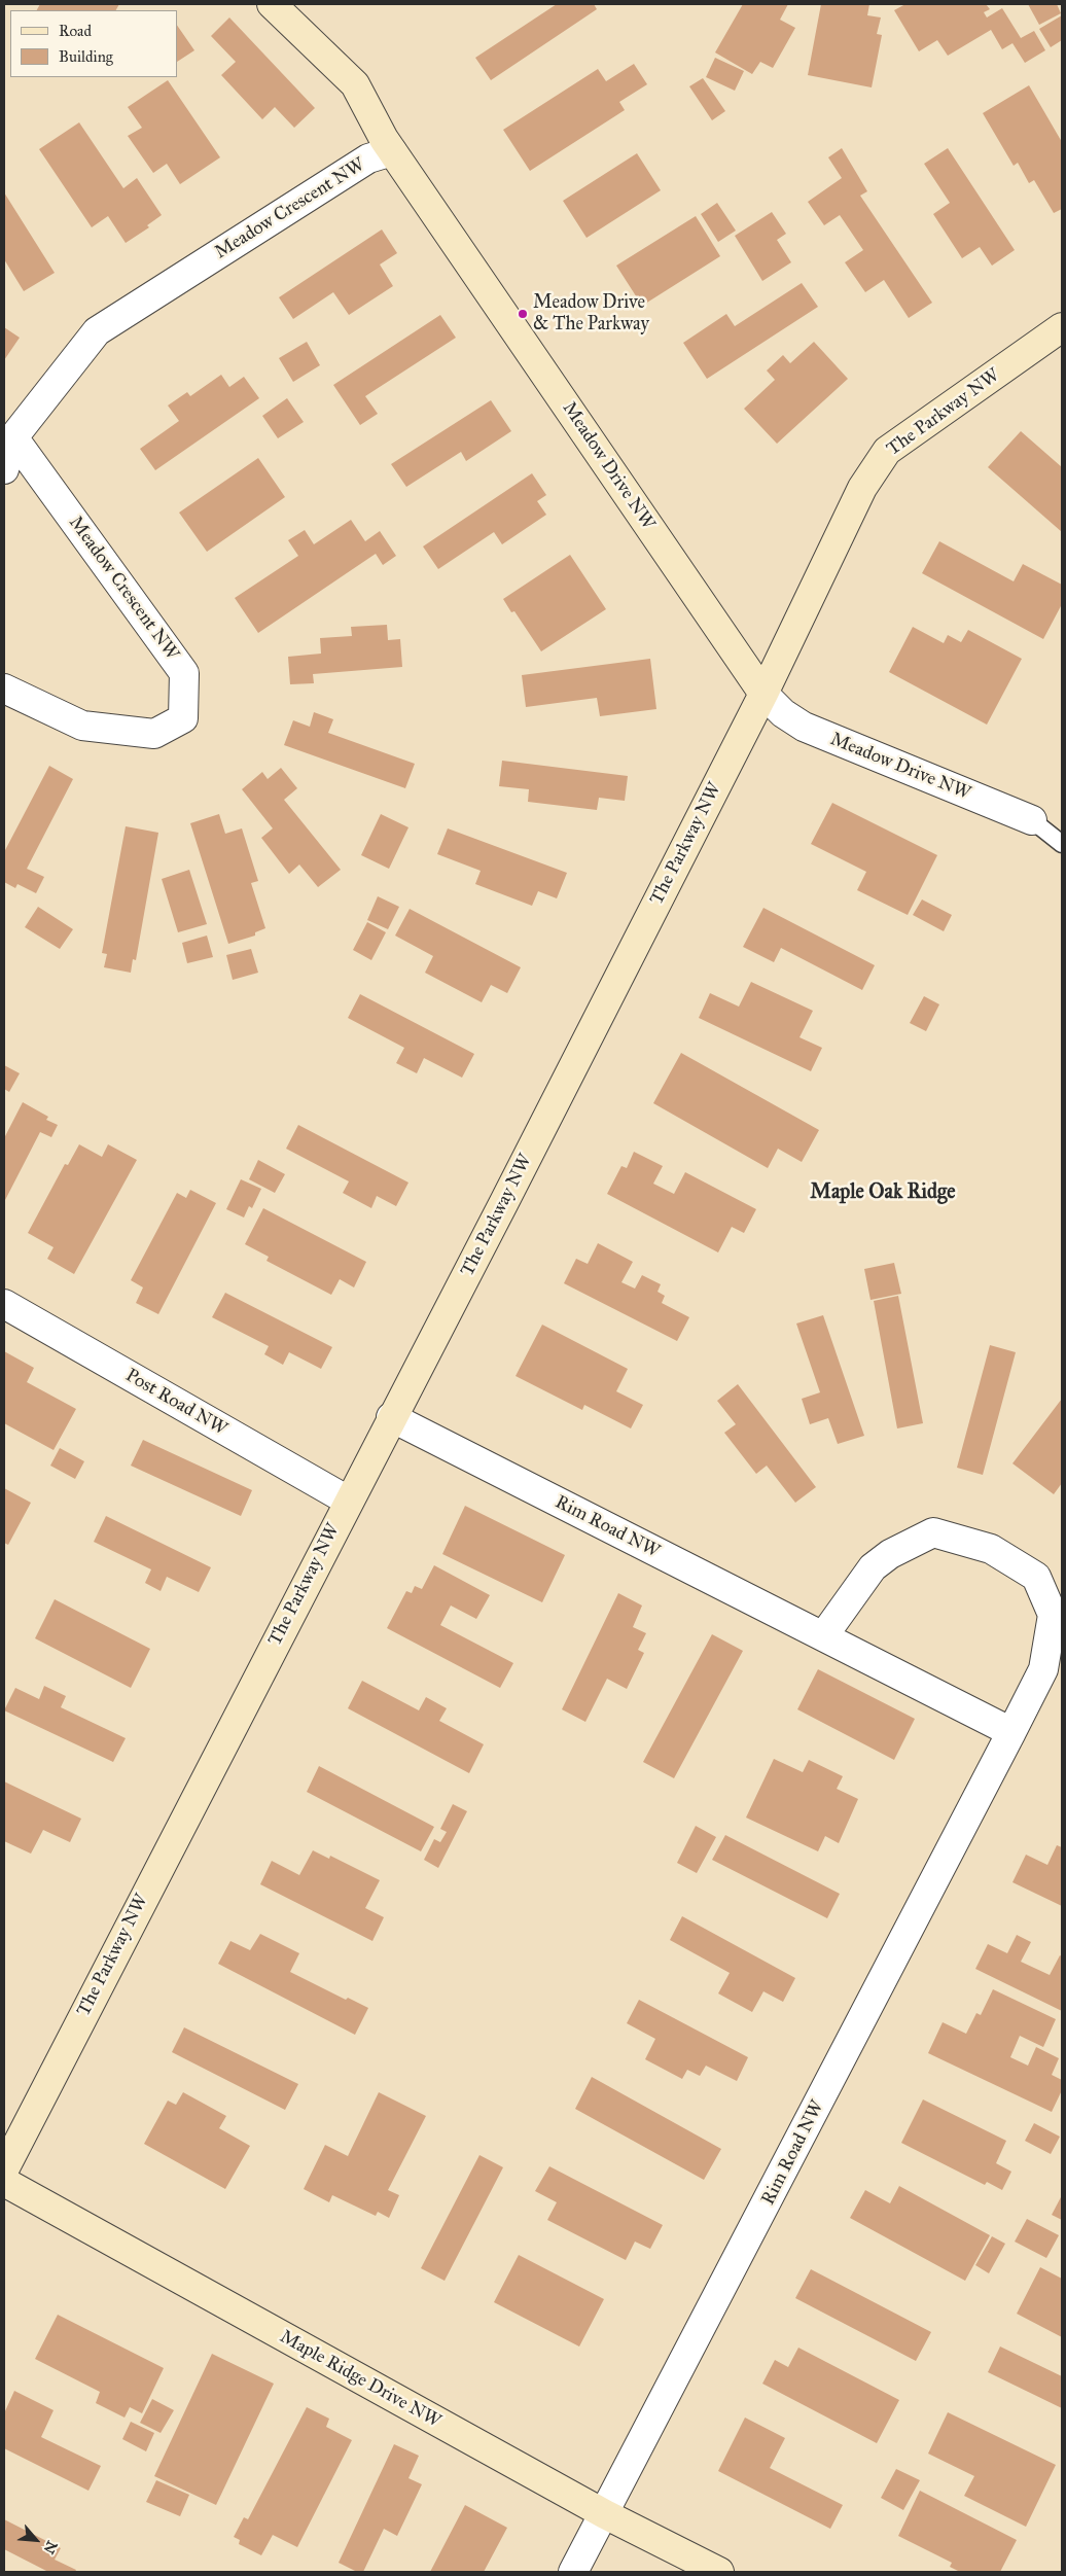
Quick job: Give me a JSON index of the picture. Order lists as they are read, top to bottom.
{
  "streets": {
    "street": [
      "Meadow Crescent NW",
      "The Parkway NW",
      "Meadow Drive NW",
      "Post Road NW",
      "Rim Road NW",
      "Maple Ridge Drive NW"
    ]
  },
  "crossings": [
    ["Meadow Crescent NW", "Meadow Drive NW"],
    ["The Parkway NW", "Meadow Drive NW"],
    ["The Parkway NW", "Post Road NW"],
    ["The Parkway NW", "Rim Road NW"],
    ["Rim Road NW", "Maple Ridge Drive NW"]
  ],
  "districts": ["Maple Oak Ridge"],
  "places": ["Meadow Drive & The Parkway"],
  "legend": ["Road", "Building"],
  "north": "bottom right"
}
